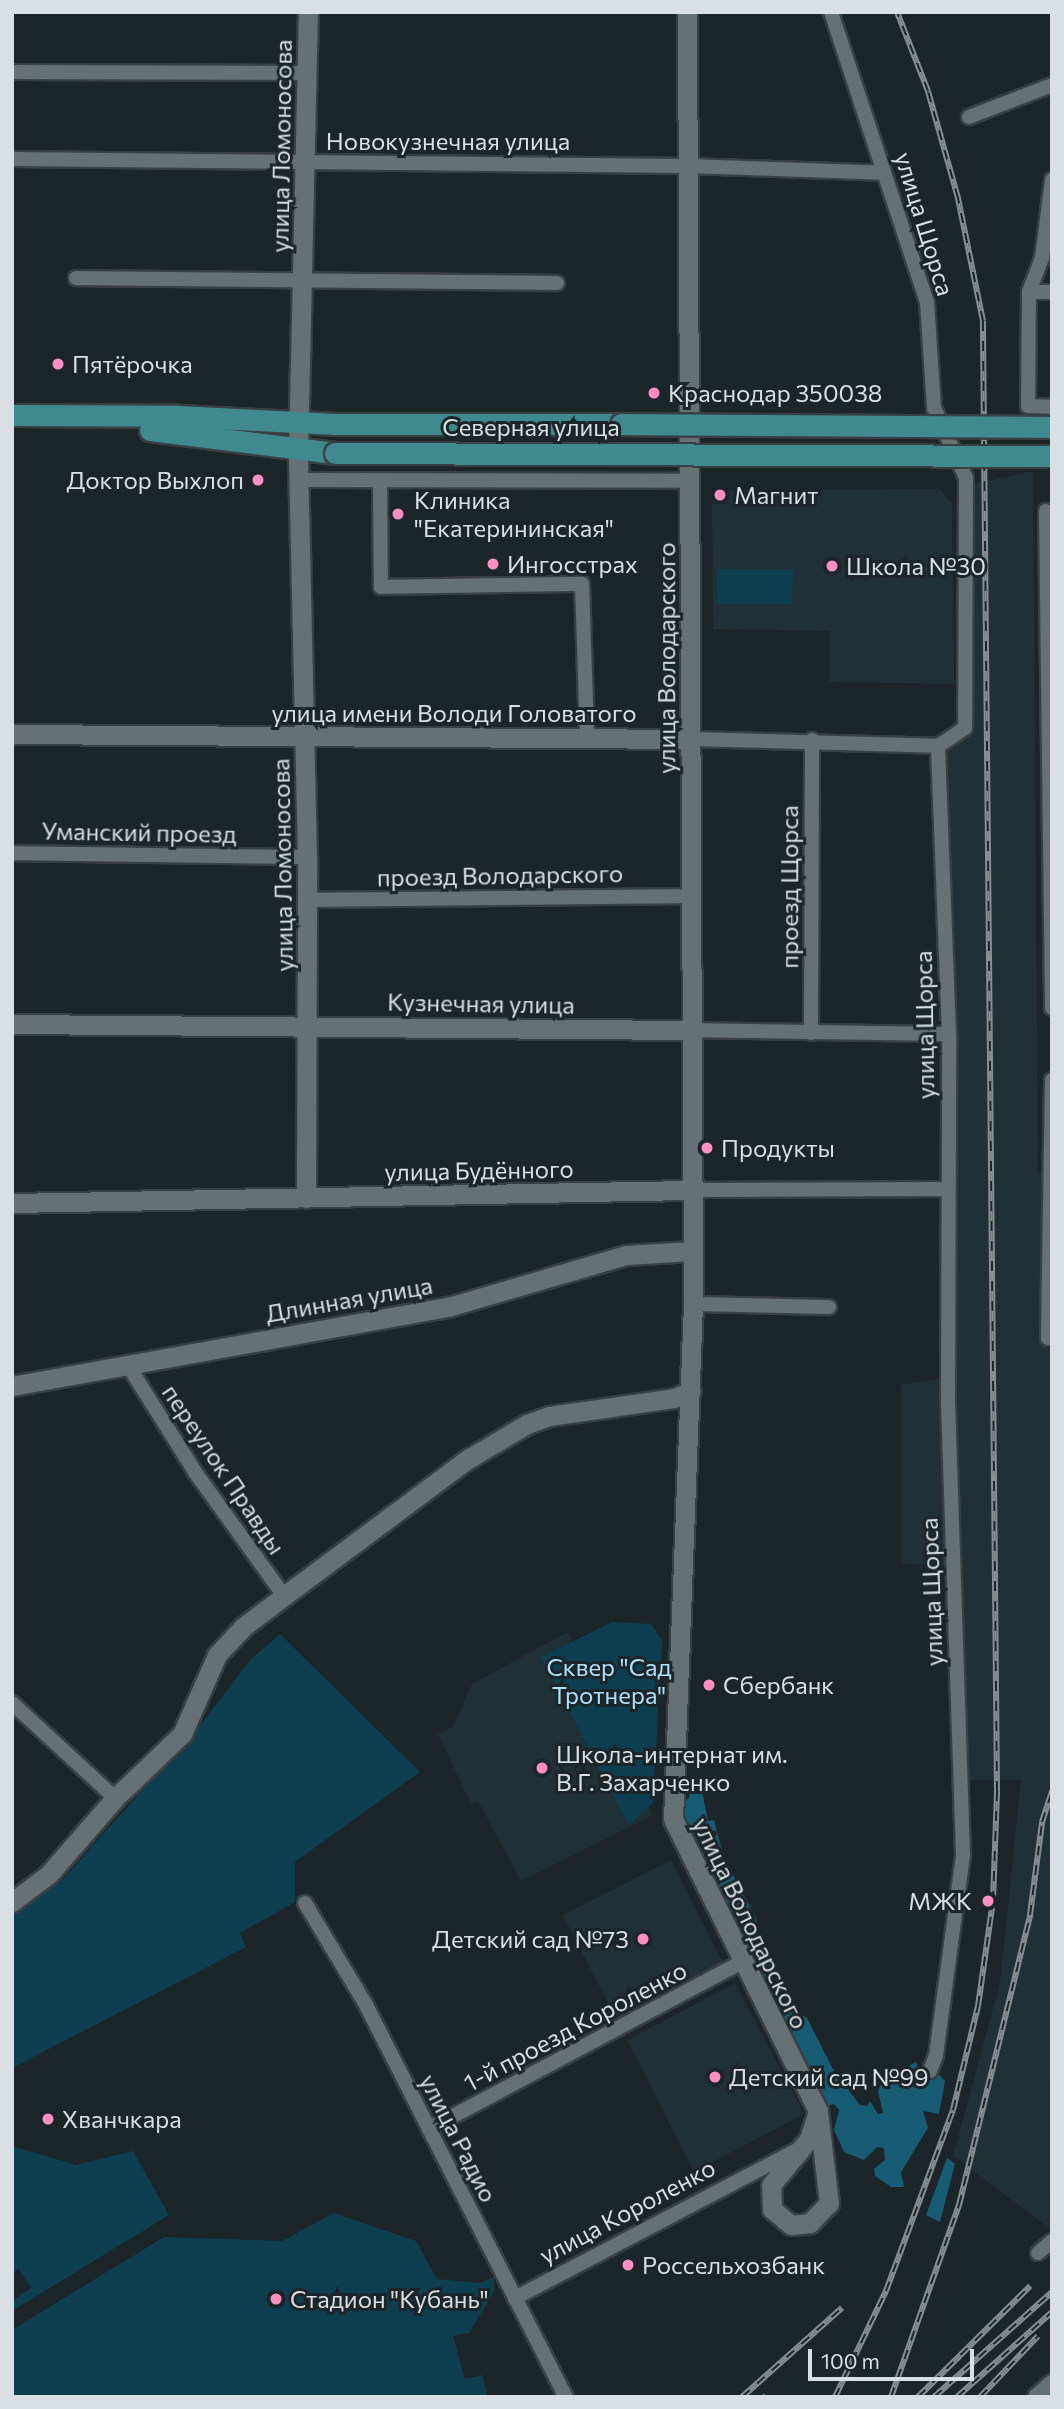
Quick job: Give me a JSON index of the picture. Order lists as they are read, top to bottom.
{
  "streets": {
    "main road": ["Северная улица"],
    "street": [
      "Новокузнечная улица",
      "улица Ломоносова",
      "улица Щорса",
      "улица Володарского",
      "улица имени Володи Головатого",
      "Уманский проезд",
      "проезд Володарского",
      "проезд Щорса",
      "Кузнечная улица",
      "улица Будённого",
      "Длинная улица",
      "переулок Правды",
      "1-й проезд Короленко",
      "улица Радио",
      "улица Короленко"
    ]
  },
  "crossings": [
    ["Новокузнечная улица", "улица Ломоносова"],
    ["Новокузнечная улица", "улица Щорса"],
    ["Новокузнечная улица", "улица Володарского"],
    ["улица Ломоносова", "Северная улица"],
    ["улица Ломоносова", "улица имени Володи Головатого"],
    ["улица Ломоносова", "Уманский проезд"],
    ["улица Ломоносова", "проезд Володарского"],
    ["улица Ломоносова", "Кузнечная улица"],
    ["улица Ломоносова", "улица Будённого"],
    ["улица Щорса", "улица имени Володи Головатого"],
    ["улица Щорса", "Кузнечная улица"],
    ["улица Щорса", "улица Будённого"],
    ["улица Володарского", "улица имени Володи Головатого"],
    ["улица Володарского", "проезд Володарского"],
    ["улица Володарского", "Кузнечная улица"],
    ["улица Володарского", "улица Будённого"],
    ["улица Володарского", "Длинная улица"],
    ["улица Володарского", "1-й проезд Короленко"],
    ["улица имени Володи Головатого", "проезд Щорса"],
    ["проезд Щорса", "Кузнечная улица"],
    ["Длинная улица", "переулок Правды"],
    ["1-й проезд Короленко", "улица Радио"],
    ["улица Радио", "улица Короленко"]
  ],
  "parks": ["Сквер \"Сад Тротнера\""],
  "places": [
    "Пятёрочка",
    "Краснодар 350038",
    "Доктор Выхлоп",
    "Магнит",
    "Клиника \"Екатерининская\"",
    "Ингосстрах",
    "Школа №30",
    "Продукты",
    "Сбербанк",
    "Школа-интернат им. В.Г. Захарченко",
    "МЖК",
    "Детский сад №73",
    "Детский сад №99",
    "Хванчкара",
    "Россельхозбанк",
    "Стадион \"Кубань\""
  ],
  "scale_bar": "100 m"
}
